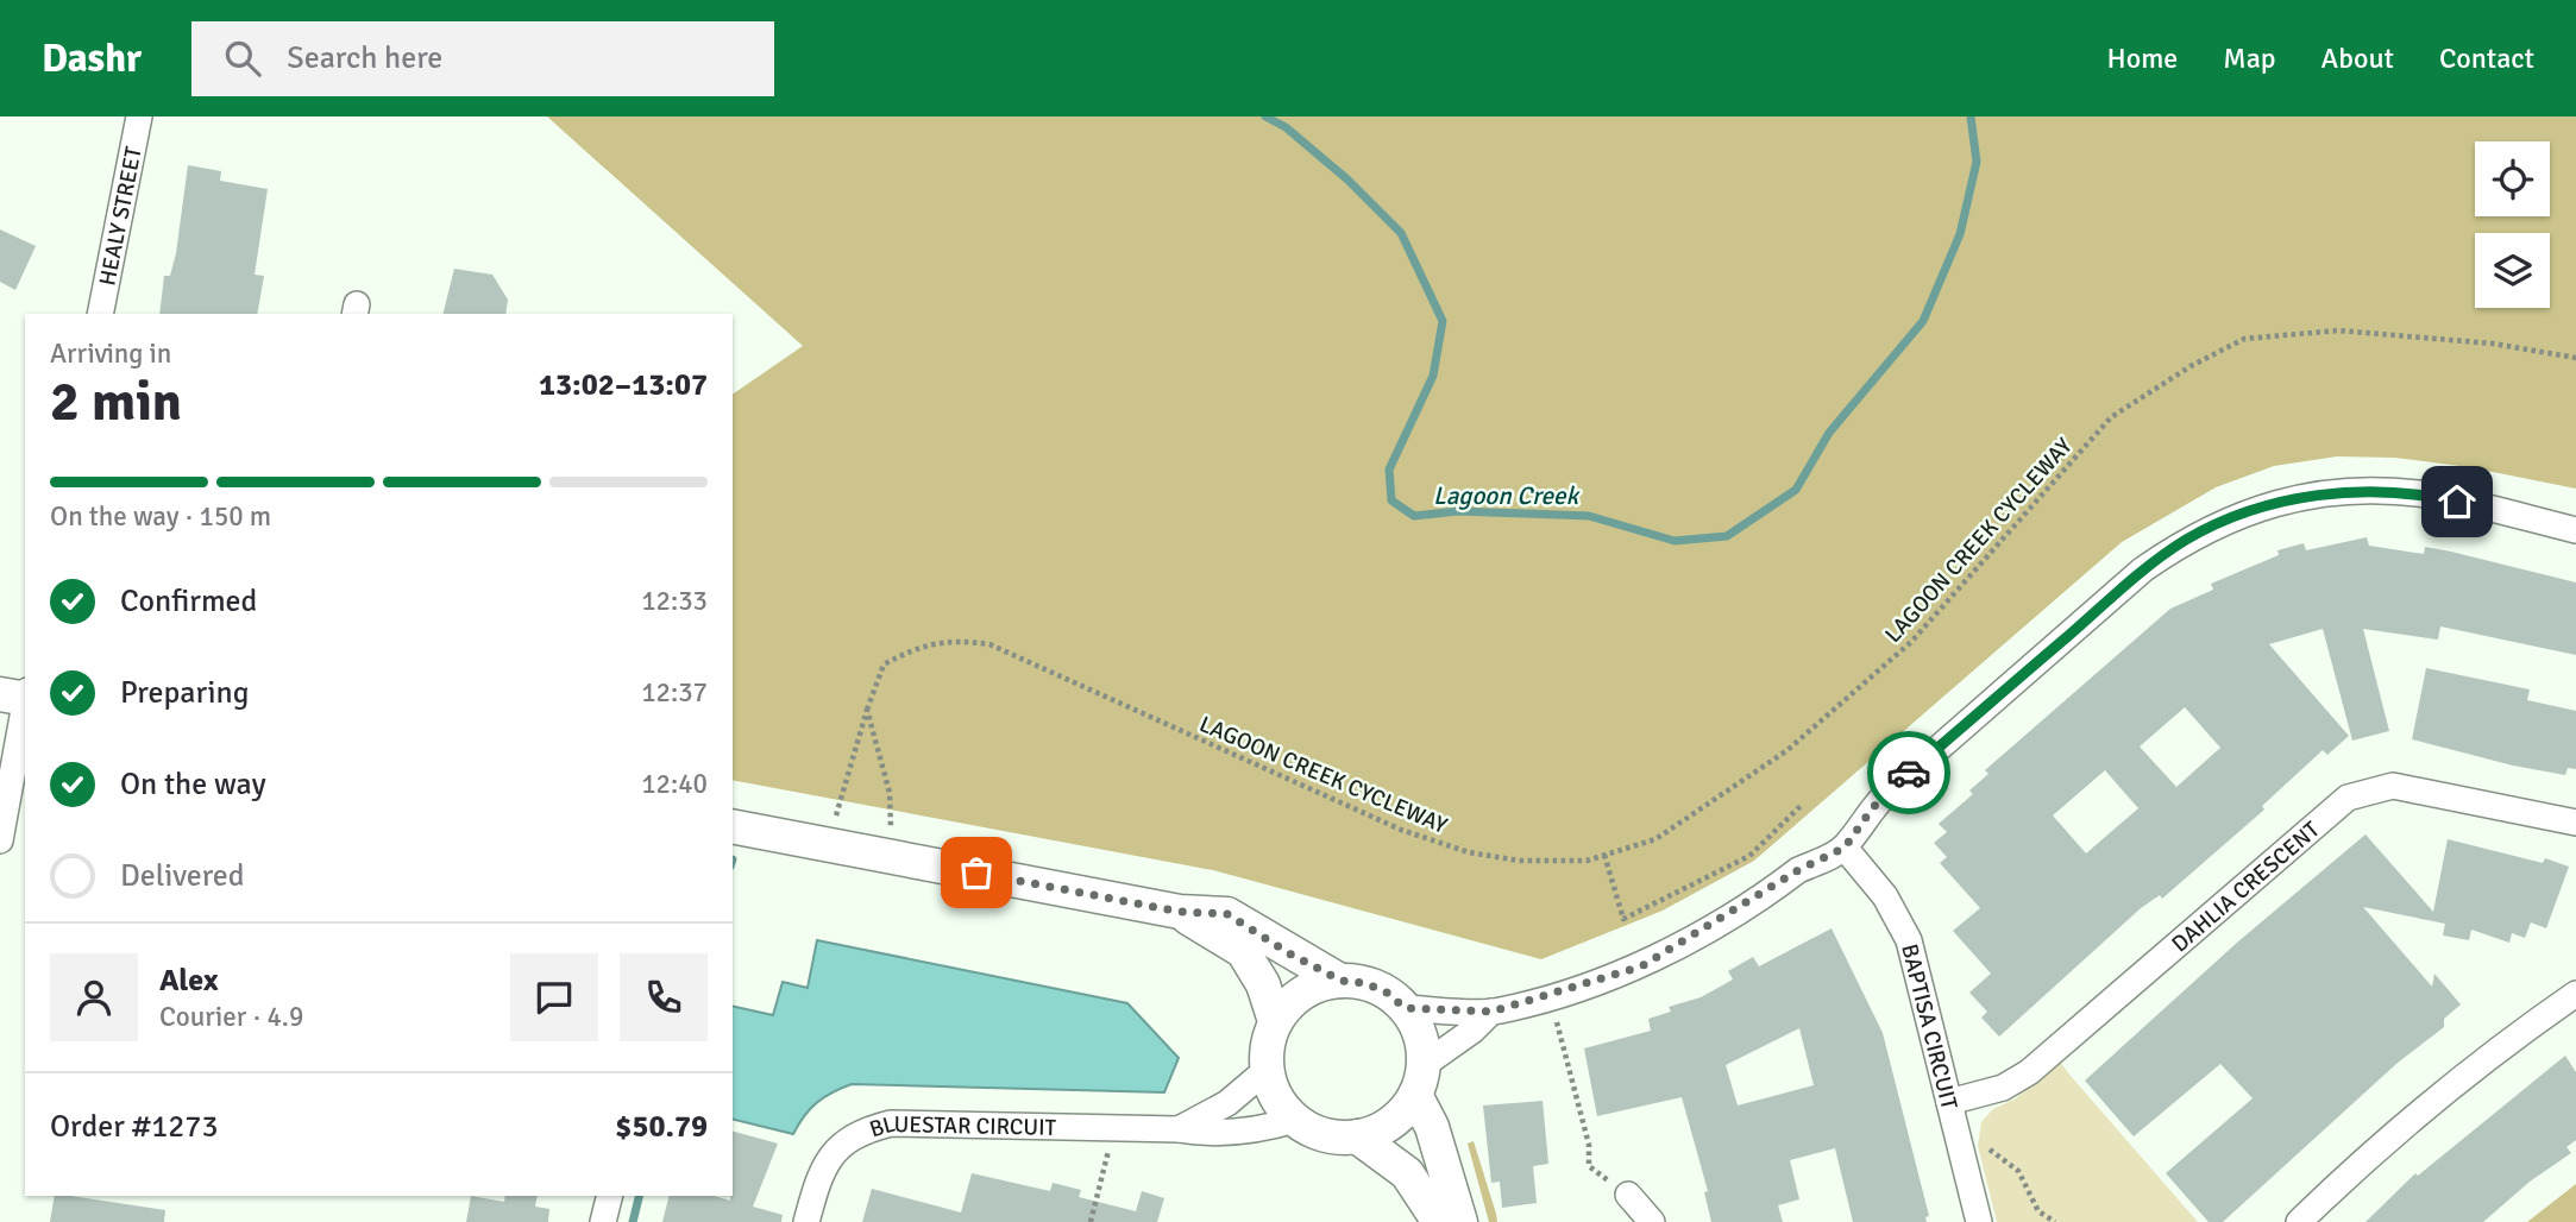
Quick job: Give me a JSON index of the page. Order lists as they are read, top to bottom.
{
  "streets": {
    "street": [
      "HEALY STREET",
      "DAHLIA CRESCENT",
      "BAPTISA CIRCUIT",
      "BLUESTAR CIRCUIT"
    ],
    "path": ["LAGOON CREEK CYCLEWAY"]
  },
  "crossings": [
    ["DAHLIA CRESCENT", "BAPTISA CIRCUIT"]
  ],
  "water": ["Lagoon Creek"],
  "page": {
    "header": "Dashr",
    "search": "Search here",
    "nav": [
      "Home",
      "Map",
      "About",
      "Contact"
    ],
    "heading": ["2 min", "Arriving in", "13:02–13:07"],
    "panel": [
      "Alex",
      "Courier · 4.9",
      "Order #1273",
      "$50.79"
    ],
    "bar": "On the way · 150 m",
    "list": [
      ["Confirmed", "12:33"],
      ["Preparing", "12:37"],
      ["On the way", "12:40"],
      "Delivered"
    ]
  }
}
